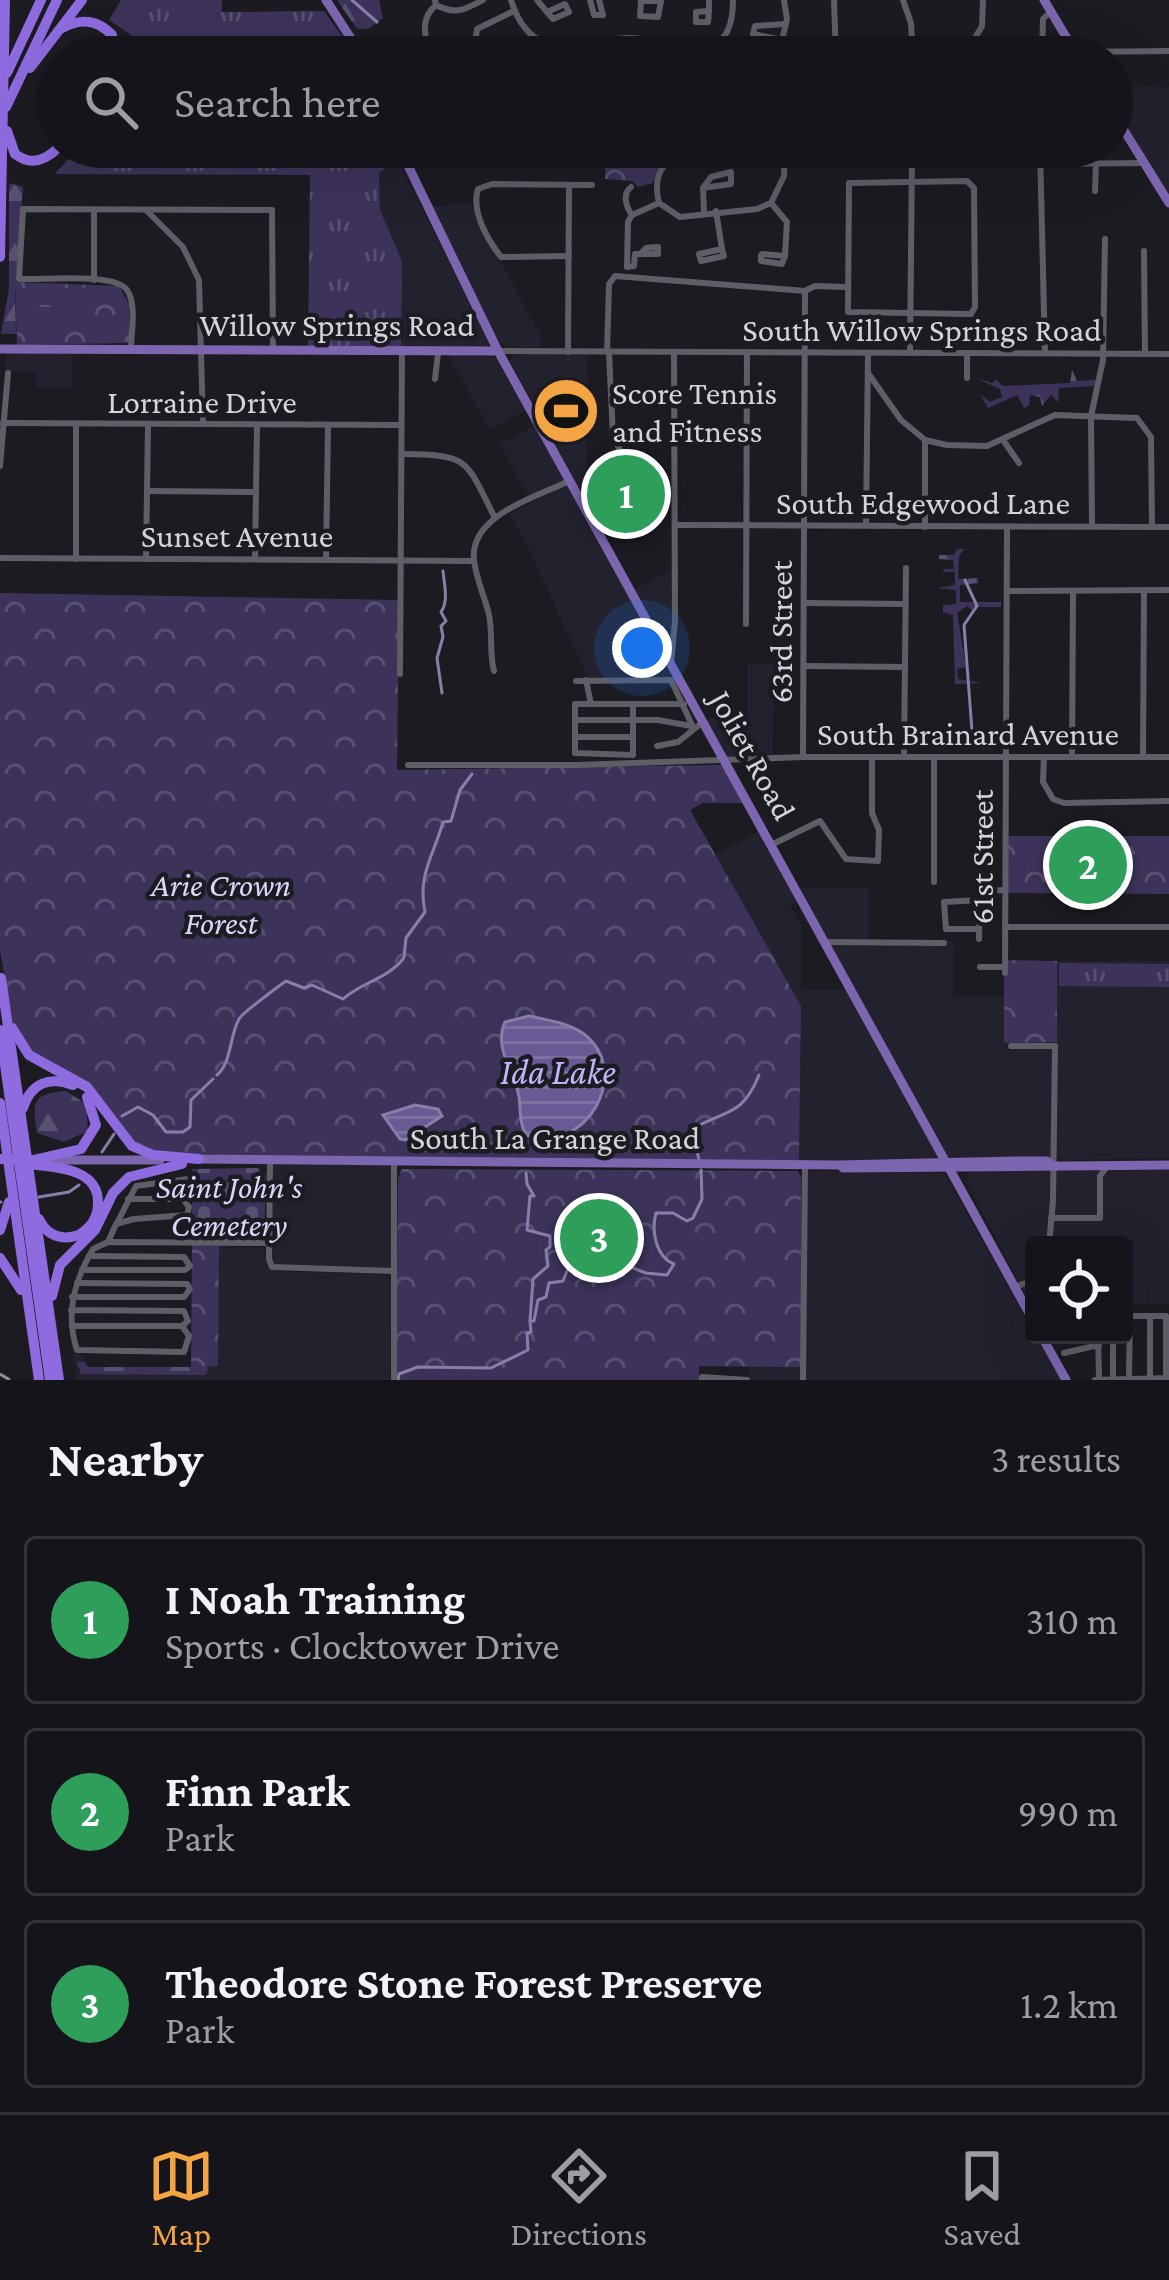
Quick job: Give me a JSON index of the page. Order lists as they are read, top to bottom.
{
  "streets": {
    "main road": ["Willow Springs Road", "Joliet Road", "South La Grange Road"],
    "street": [
      "South Willow Springs Road",
      "Lorraine Drive",
      "South Edgewood Lane",
      "Sunset Avenue",
      "63rd Street",
      "South Brainard Avenue",
      "61st Street"
    ]
  },
  "crossings": [
    ["Willow Springs Road", "South Willow Springs Road"],
    ["Willow Springs Road", "Joliet Road"],
    ["South Willow Springs Road", "63rd Street"],
    ["South Edgewood Lane", "63rd Street"],
    ["South Edgewood Lane", "61st Street"],
    ["63rd Street", "South Brainard Avenue"],
    ["South Brainard Avenue", "Joliet Road"],
    ["South Brainard Avenue", "61st Street"],
    ["Joliet Road", "South La Grange Road"]
  ],
  "water": ["Ida Lake"],
  "parks": ["Arie Crown Forest", "Saint John's Cemetery"],
  "places": {
    "sports": ["Score Tennis and Fitness"]
  },
  "page": {
    "search": "Search here",
    "pins": ["1", "2", "3"],
    "heading": ["Nearby", "3 results"],
    "list": [
      {
        "mark": "1",
        "name": "I Noah Training",
        "note": "Sports · Clocktower Drive",
        "value": "310 m"
      },
      {
        "mark": "2",
        "name": "Finn Park",
        "note": "Park",
        "value": "990 m"
      },
      {
        "mark": "3",
        "name": "Theodore Stone Forest Preserve",
        "note": "Park",
        "value": "1.2 km"
      }
    ],
    "nav": ["Map", "Directions", "Saved"]
  }
}
